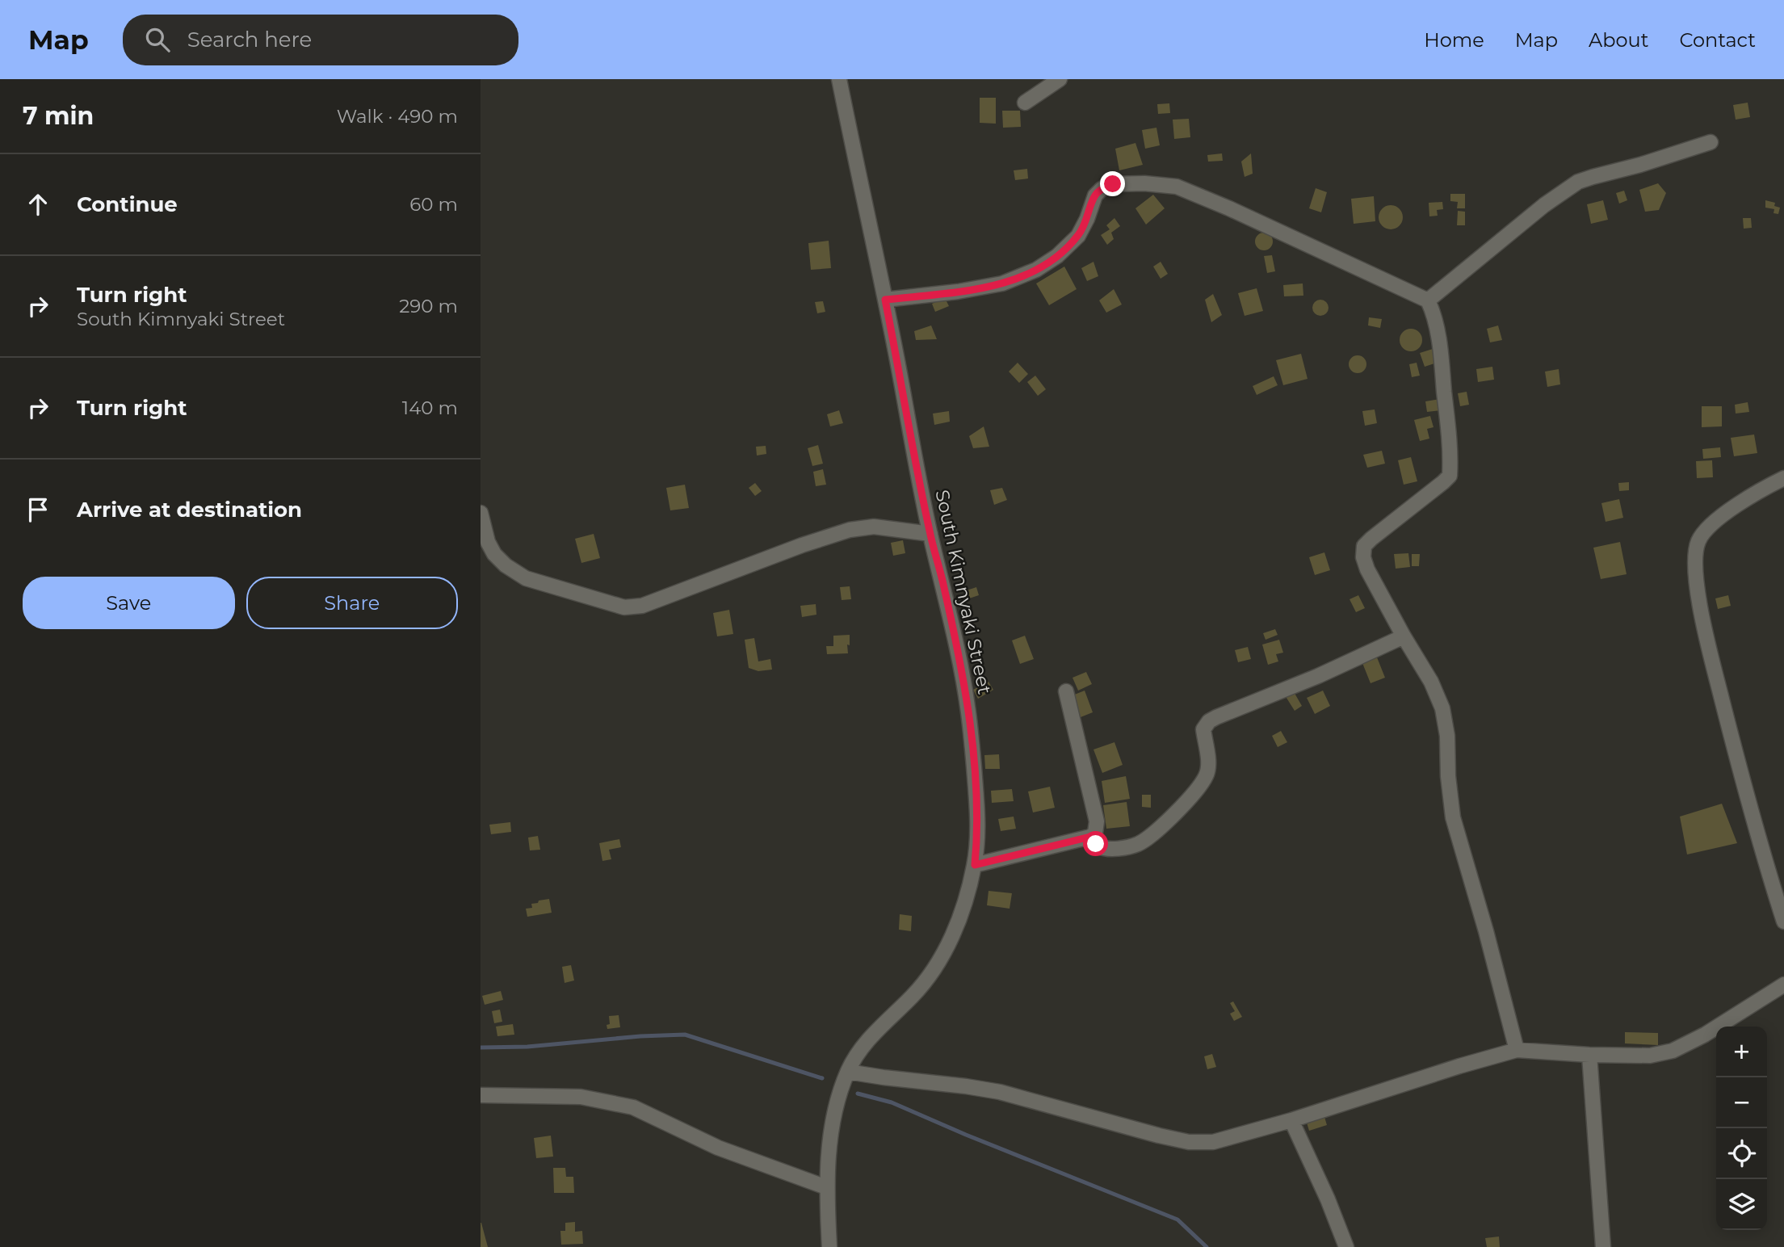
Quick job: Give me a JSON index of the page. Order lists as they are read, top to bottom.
{
  "streets": {
    "street": ["South Kimnyaki Street"]
  },
  "page": {
    "header": "Map",
    "search": "Search here",
    "nav": [
      "Home",
      "Map",
      "About",
      "Contact"
    ],
    "heading": ["7 min", "Walk · 490 m"],
    "list": [
      ["Continue", "60 m"],
      ["Turn right", "South Kimnyaki Street", "290 m"],
      ["Turn right", "140 m"],
      "Arrive at destination"
    ],
    "buttons": ["Save", "Share"],
    "map_buttons": ["+", "−"]
  }
}
